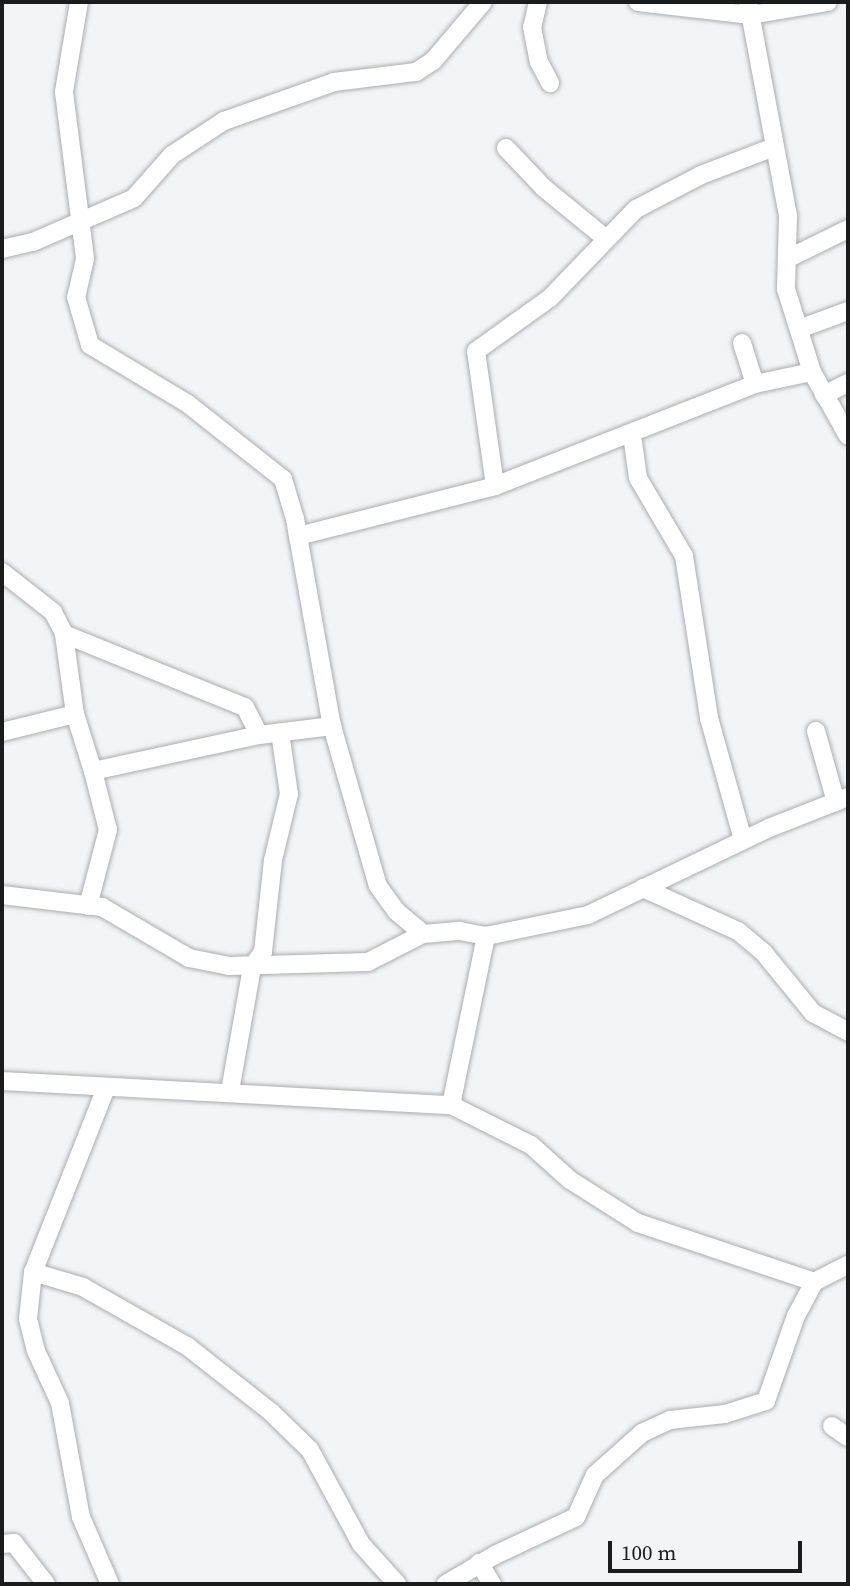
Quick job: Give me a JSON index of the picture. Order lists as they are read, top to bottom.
{
  "scale_bar": "100 m"
}
